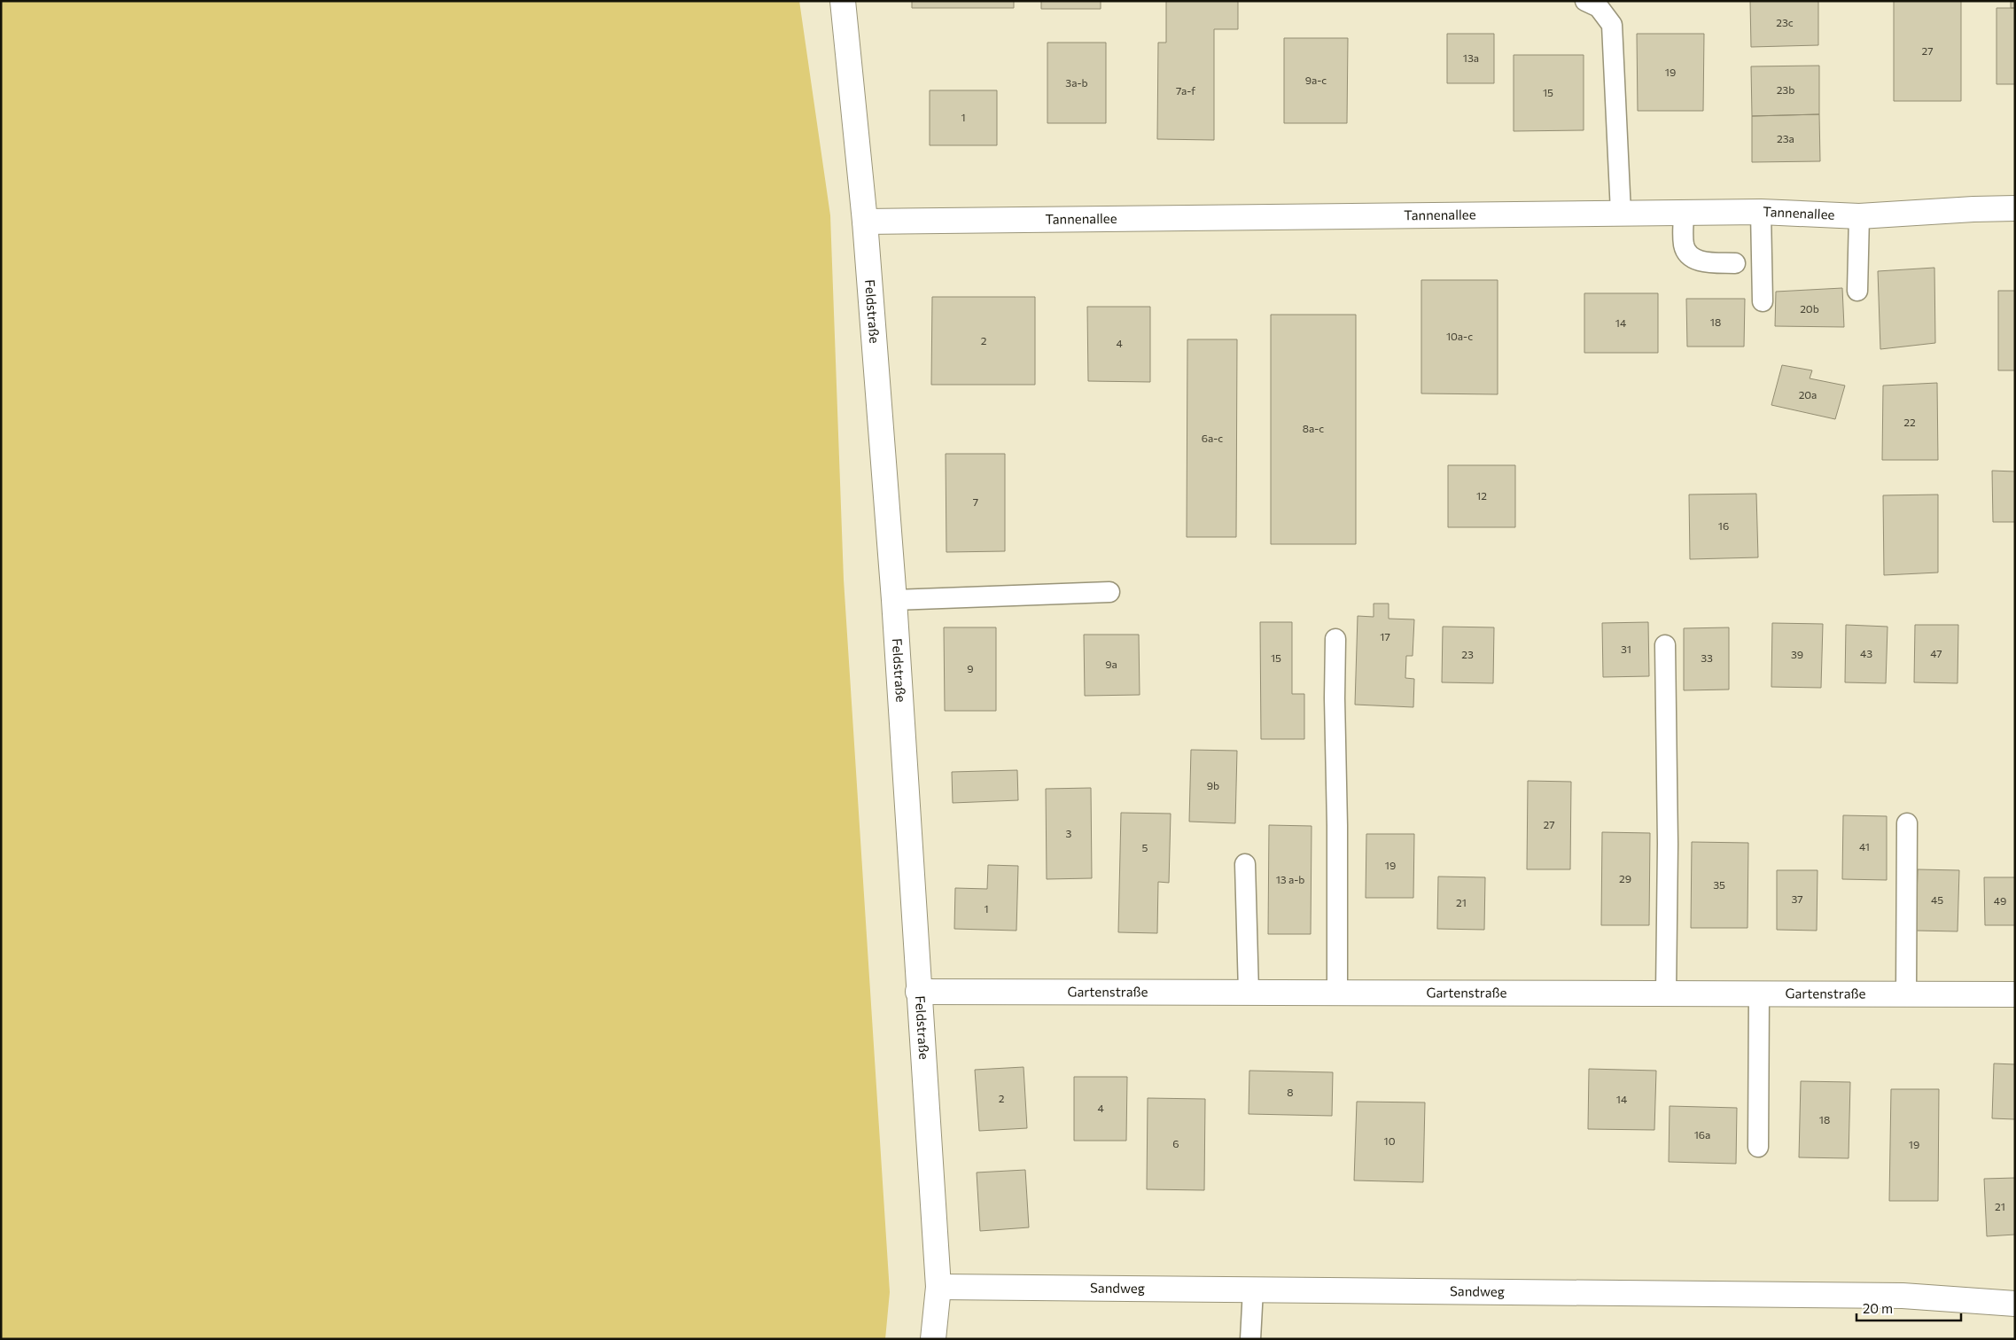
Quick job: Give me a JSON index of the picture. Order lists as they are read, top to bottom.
{
  "streets": {
    "street": [
      "Tannenallee",
      "Feldstraße",
      "Gartenstraße",
      "Sandweg"
    ]
  },
  "crossings": [
    ["Tannenallee", "Feldstraße"],
    ["Feldstraße", "Gartenstraße"],
    ["Feldstraße", "Sandweg"]
  ],
  "house_numbers": [
    "23c",
    "27",
    "13a",
    "19",
    "9a-c",
    "3a-b",
    "23b",
    "7a-f",
    "15",
    "1",
    "23a",
    "20b",
    "18",
    "14",
    "10a-c",
    "2",
    "4",
    "20a",
    "22",
    "8a-c",
    "6a-c",
    "12",
    "7",
    "16",
    "17",
    "31",
    "43",
    "47",
    "23",
    "39",
    "15",
    "33",
    "9a",
    "9",
    "9b",
    "27",
    "3",
    "41",
    "5",
    "19",
    "29",
    "13 a-b",
    "35",
    "37",
    "45",
    "49",
    "21",
    "1",
    "8",
    "2",
    "14",
    "4",
    "18",
    "16a",
    "10",
    "6",
    "19",
    "21"
  ],
  "scale_bar": "20 m"
}
